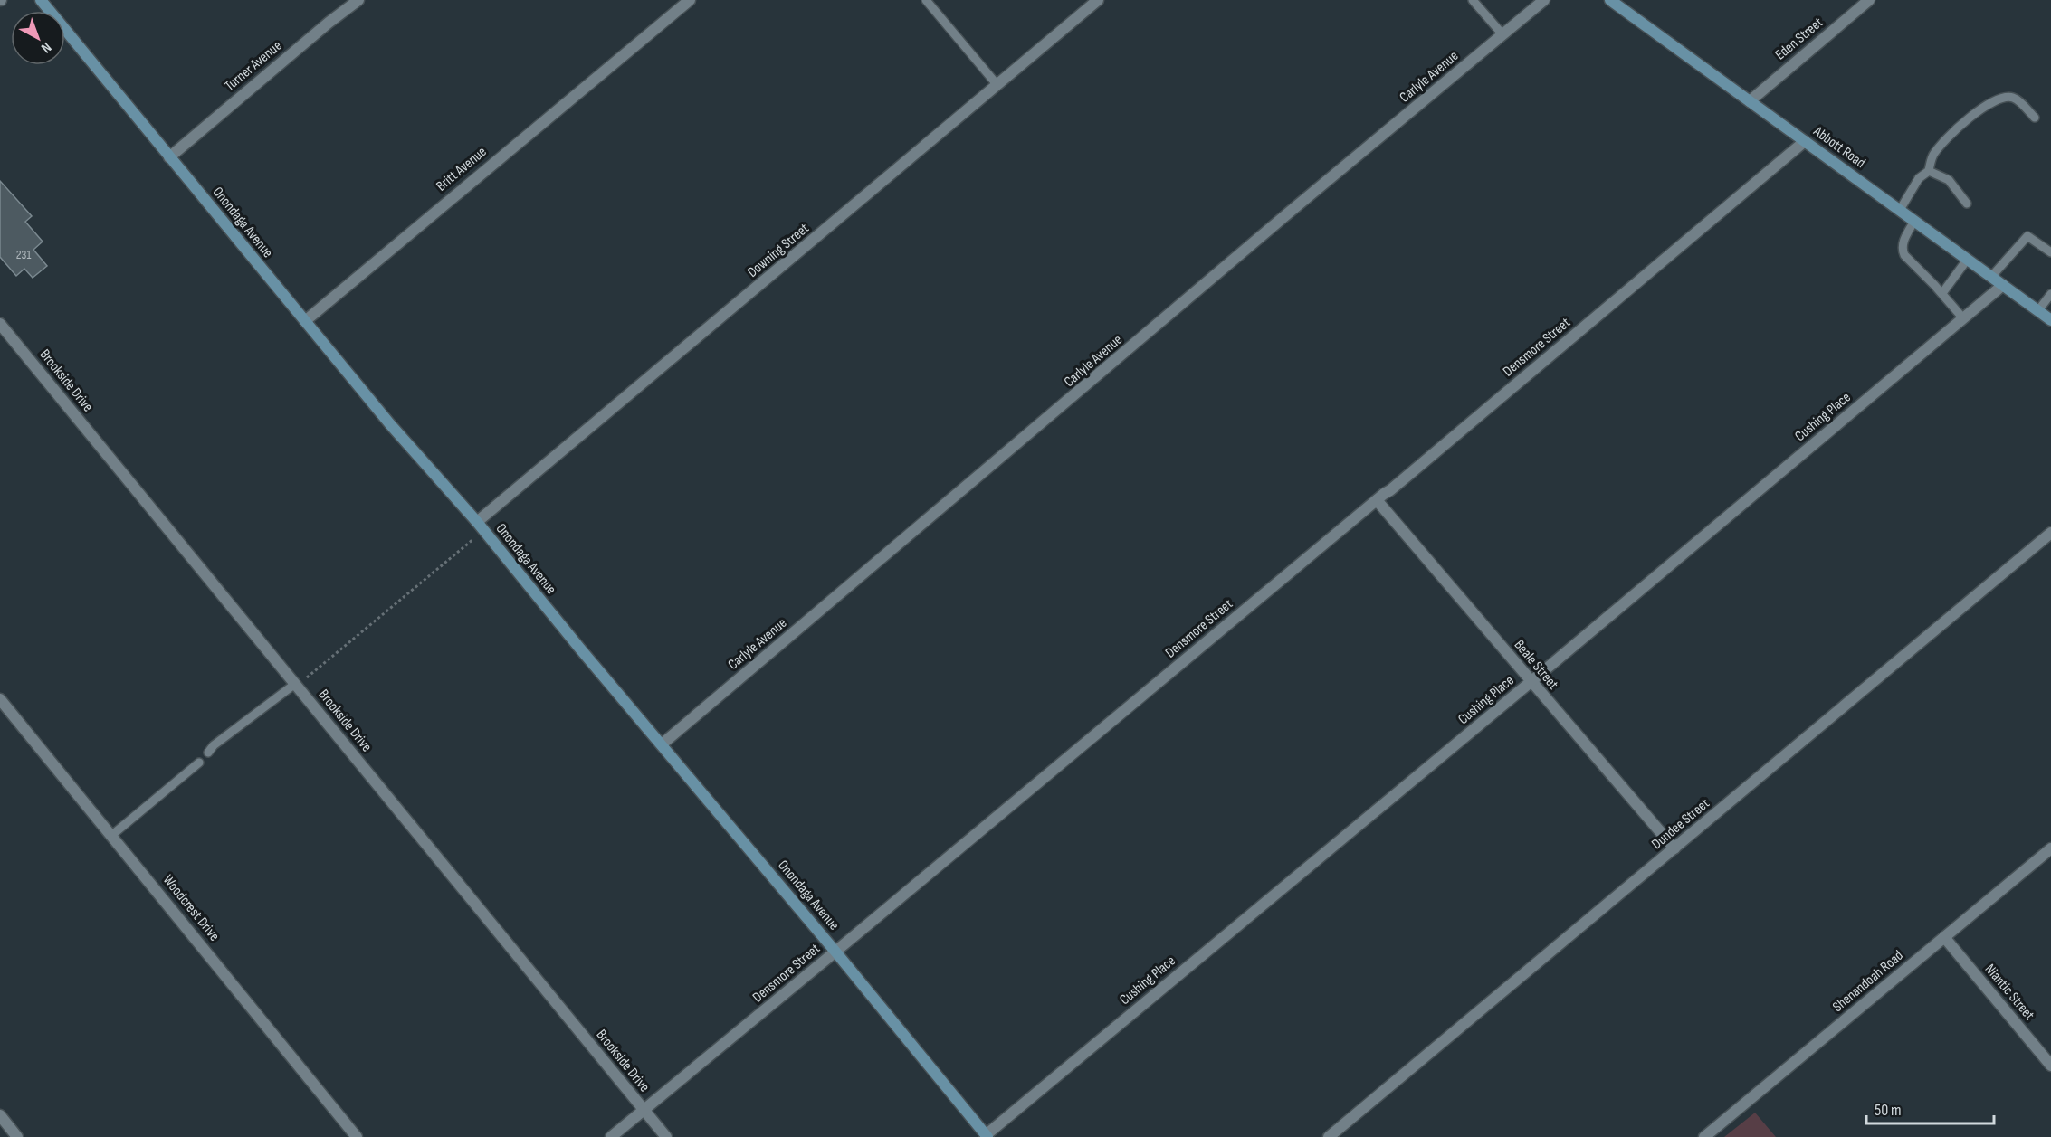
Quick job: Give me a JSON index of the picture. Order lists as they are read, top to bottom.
{
  "streets": {
    "street": [
      "Eden Street",
      "Turner Avenue",
      "Carlyle Avenue",
      "Abbott Road",
      "Britt Avenue",
      "Onondaga Avenue",
      "Downing Street",
      "Densmore Street",
      "Brookside Drive",
      "Cushing Place",
      "Beale Street",
      "Dundee Street",
      "Woodcrest Drive",
      "Shenandoah Road",
      "Niantic Street"
    ]
  },
  "crossings": [
    ["Eden Street", "Abbott Road"],
    ["Turner Avenue", "Onondaga Avenue"],
    ["Carlyle Avenue", "Onondaga Avenue"],
    ["Abbott Road", "Densmore Street"],
    ["Abbott Road", "Cushing Place"],
    ["Britt Avenue", "Onondaga Avenue"],
    ["Onondaga Avenue", "Downing Street"],
    ["Onondaga Avenue", "Densmore Street"],
    ["Onondaga Avenue", "Cushing Place"],
    ["Densmore Street", "Brookside Drive"],
    ["Densmore Street", "Beale Street"],
    ["Cushing Place", "Beale Street"],
    ["Beale Street", "Dundee Street"],
    ["Shenandoah Road", "Niantic Street"]
  ],
  "house_numbers": ["231"],
  "scale_bar": "50 m",
  "north": "bottom right"
}
